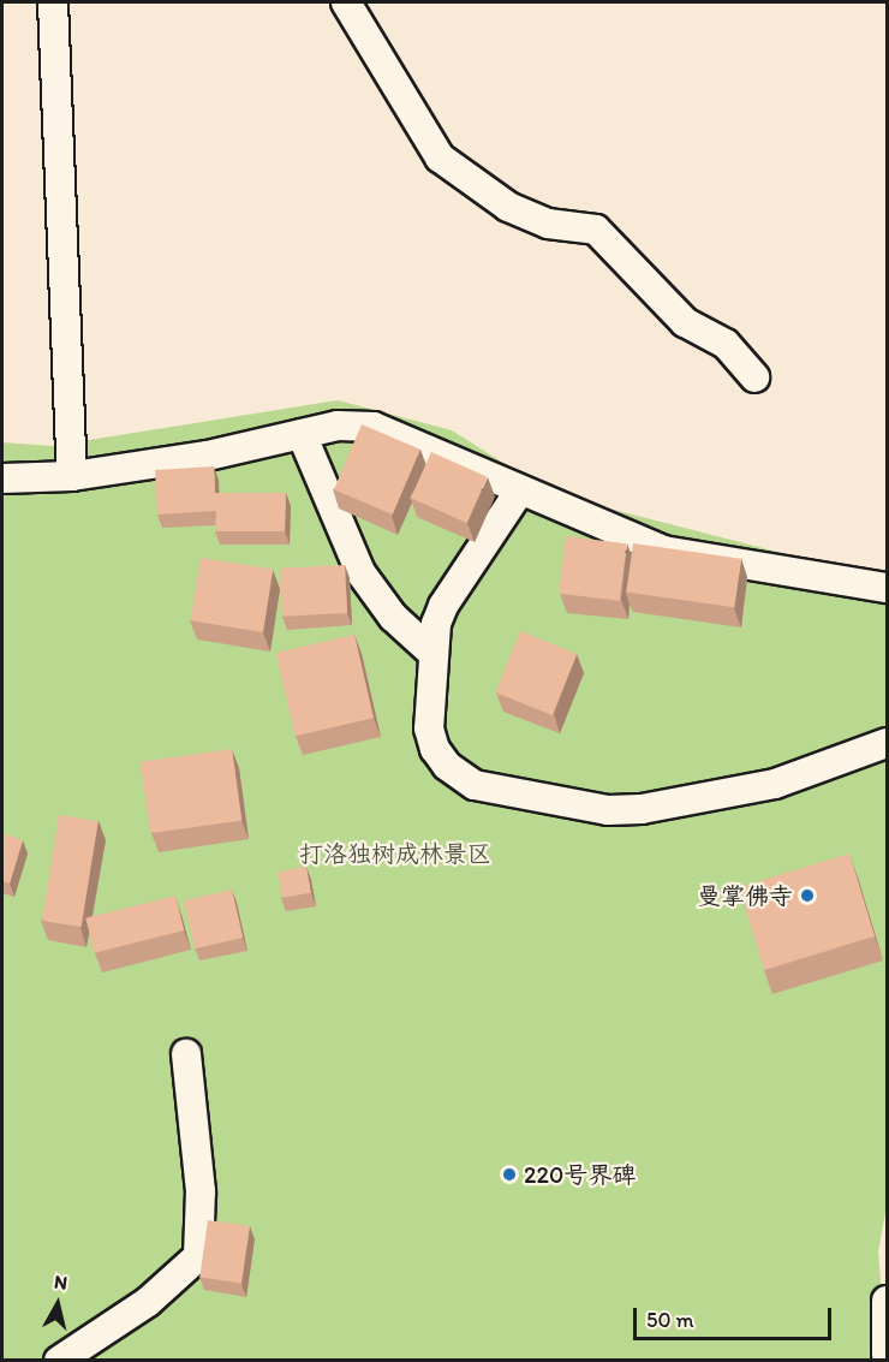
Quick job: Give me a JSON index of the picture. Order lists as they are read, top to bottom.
{
  "parks": ["打洛独树成林景区"],
  "places": ["曼掌佛寺", "220号界碑"],
  "scale_bar": "50 m",
  "north": "top"
}
